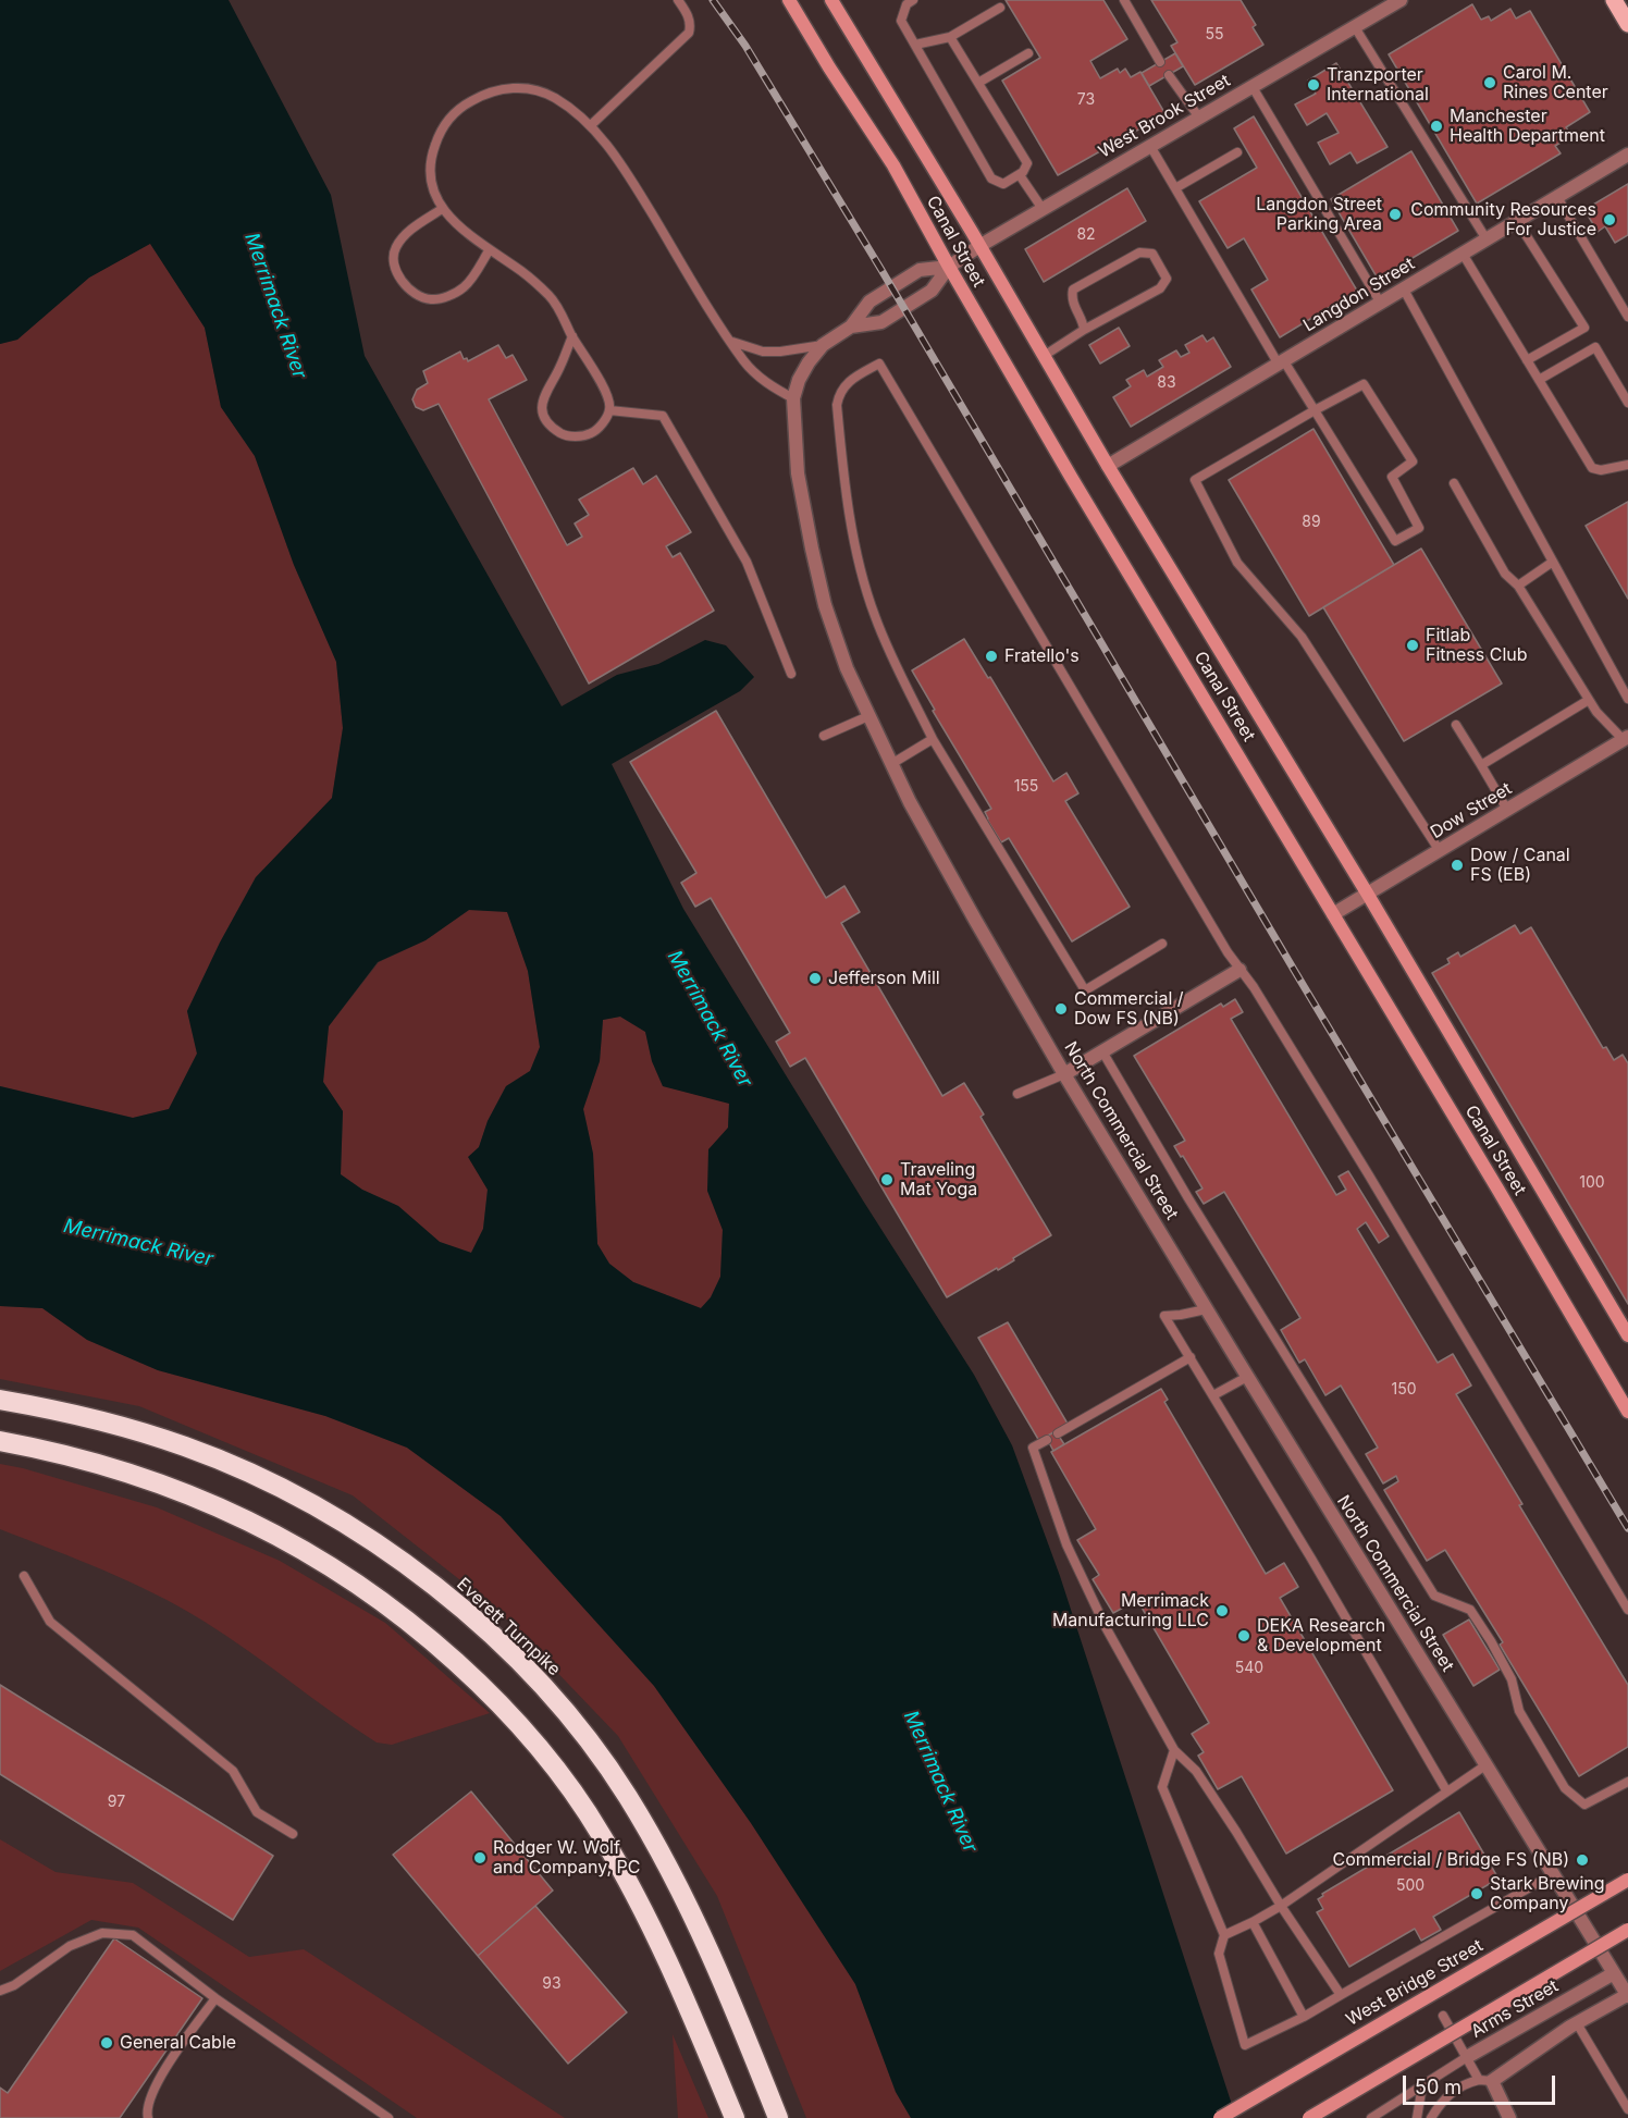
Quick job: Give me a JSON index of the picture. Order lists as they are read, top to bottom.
{
  "streets": {
    "highway": ["Everett Turnpike"],
    "street": [
      "West Brook Street",
      "Canal Street",
      "Langdon Street",
      "Dow Street",
      "North Commercial Street",
      "West Bridge Street",
      "Arms Street"
    ]
  },
  "crossings": [
    ["West Brook Street", "Canal Street"],
    ["West Brook Street", "North Commercial Street"],
    ["Canal Street", "Langdon Street"],
    ["Canal Street", "Dow Street"],
    ["Canal Street", "North Commercial Street"],
    ["North Commercial Street", "Arms Street"]
  ],
  "water": ["Merrimack River"],
  "places": [
    "Carol M. Rines Center",
    "Tranzporter International",
    "Manchester Health Department",
    "Langdon Street Parking Area",
    "Community Resources For Justice",
    "Fitlab Fitness Club",
    "Fratello's",
    "Dow / Canal FS (EB)",
    "Jefferson Mill",
    "Commercial / Dow FS (NB)",
    "Traveling Mat Yoga",
    "Merrimack Manufacturing LLC",
    "DEKA Research & Development",
    "Rodger W. Wolf and Company, PC",
    "Commercial / Bridge FS (NB)",
    "Stark Brewing Company",
    "General Cable"
  ],
  "house_numbers": [
    "55",
    "73",
    "82",
    "83",
    "89",
    "155",
    "100",
    "150",
    "540",
    "97",
    "500",
    "93"
  ],
  "scale_bar": "50 m"
}
